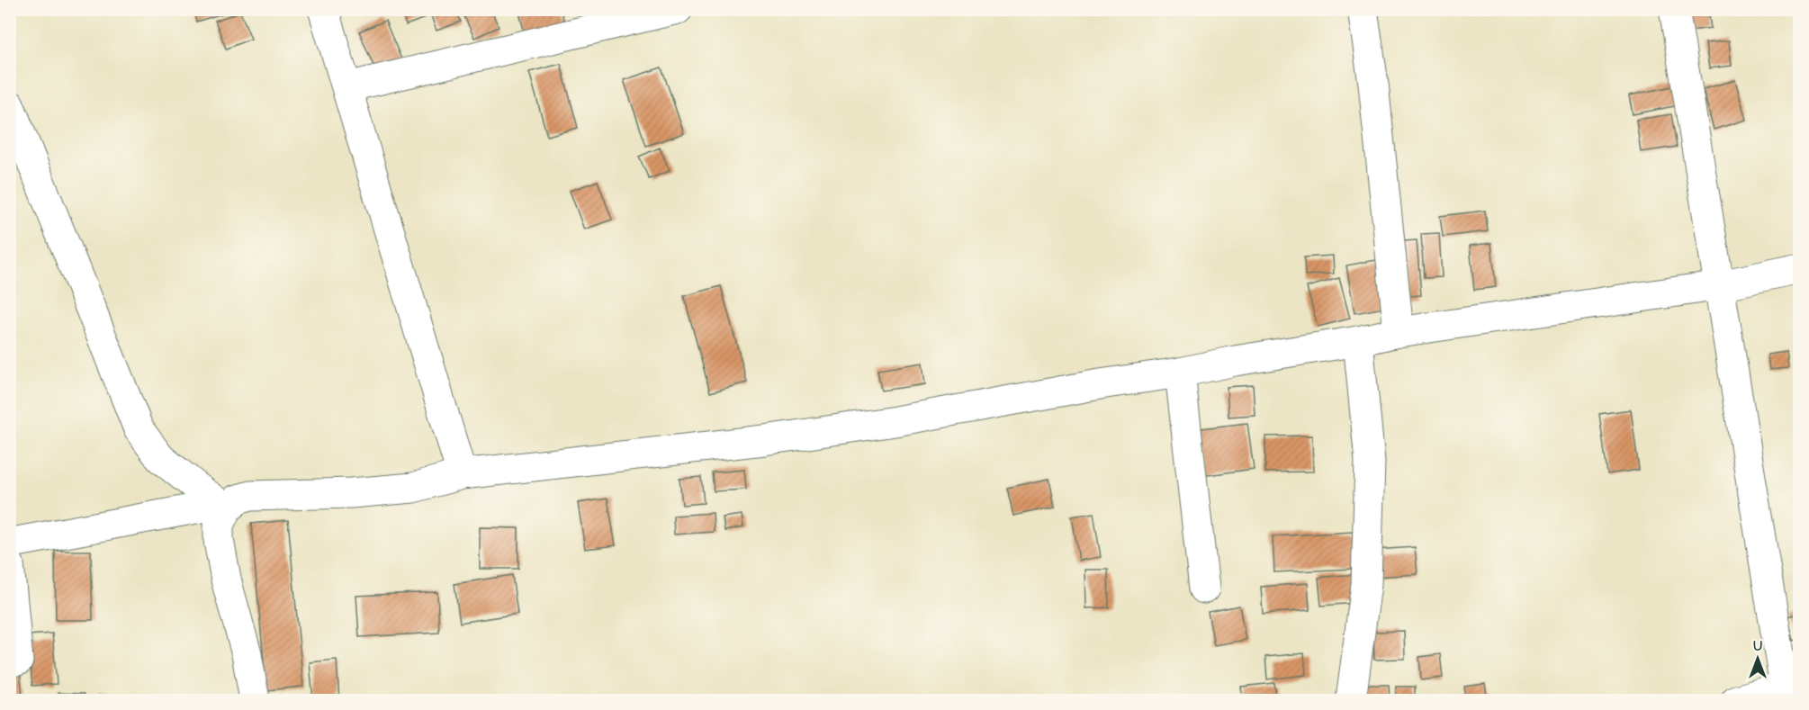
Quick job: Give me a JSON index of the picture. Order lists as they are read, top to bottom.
{
  "north": "top"
}
